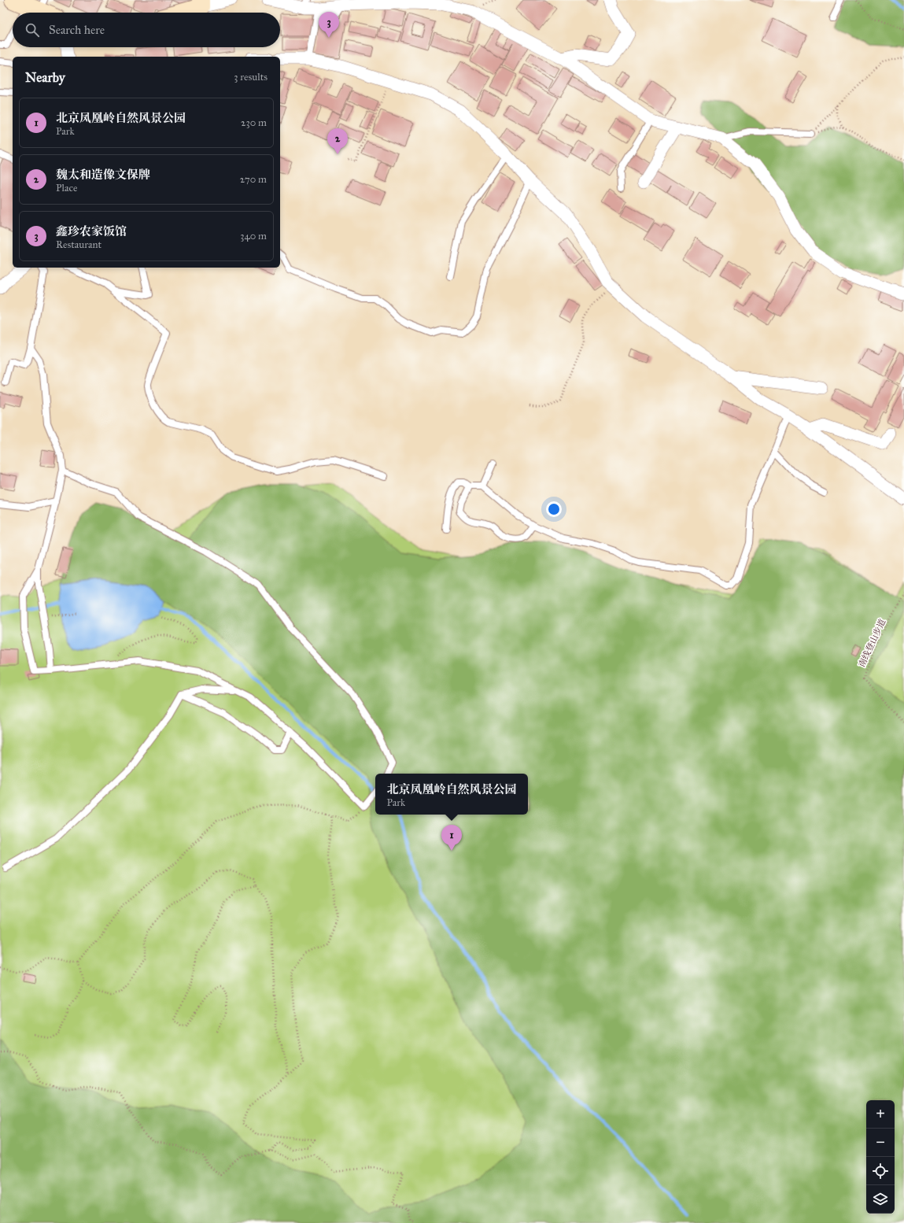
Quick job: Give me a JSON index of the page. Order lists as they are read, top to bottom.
{
  "streets": {
    "path": ["南线登山步道"]
  },
  "page": {
    "pins": ["3", "2", "1"],
    "search": "Search here",
    "heading": ["Nearby", "3 results"],
    "list": [
      {
        "mark": "1",
        "name": "北京凤凰岭自然风景公园",
        "note": "Park",
        "value": "230 m"
      },
      {
        "mark": "2",
        "name": "魏太和造像文保牌",
        "note": "Place",
        "value": "270 m"
      },
      {
        "mark": "3",
        "name": "鑫珍农家饭馆",
        "note": "Restaurant",
        "value": "340 m"
      }
    ],
    "popup": ["北京凤凰岭自然风景公园", "Park"],
    "map_buttons": ["+", "−"]
  }
}
